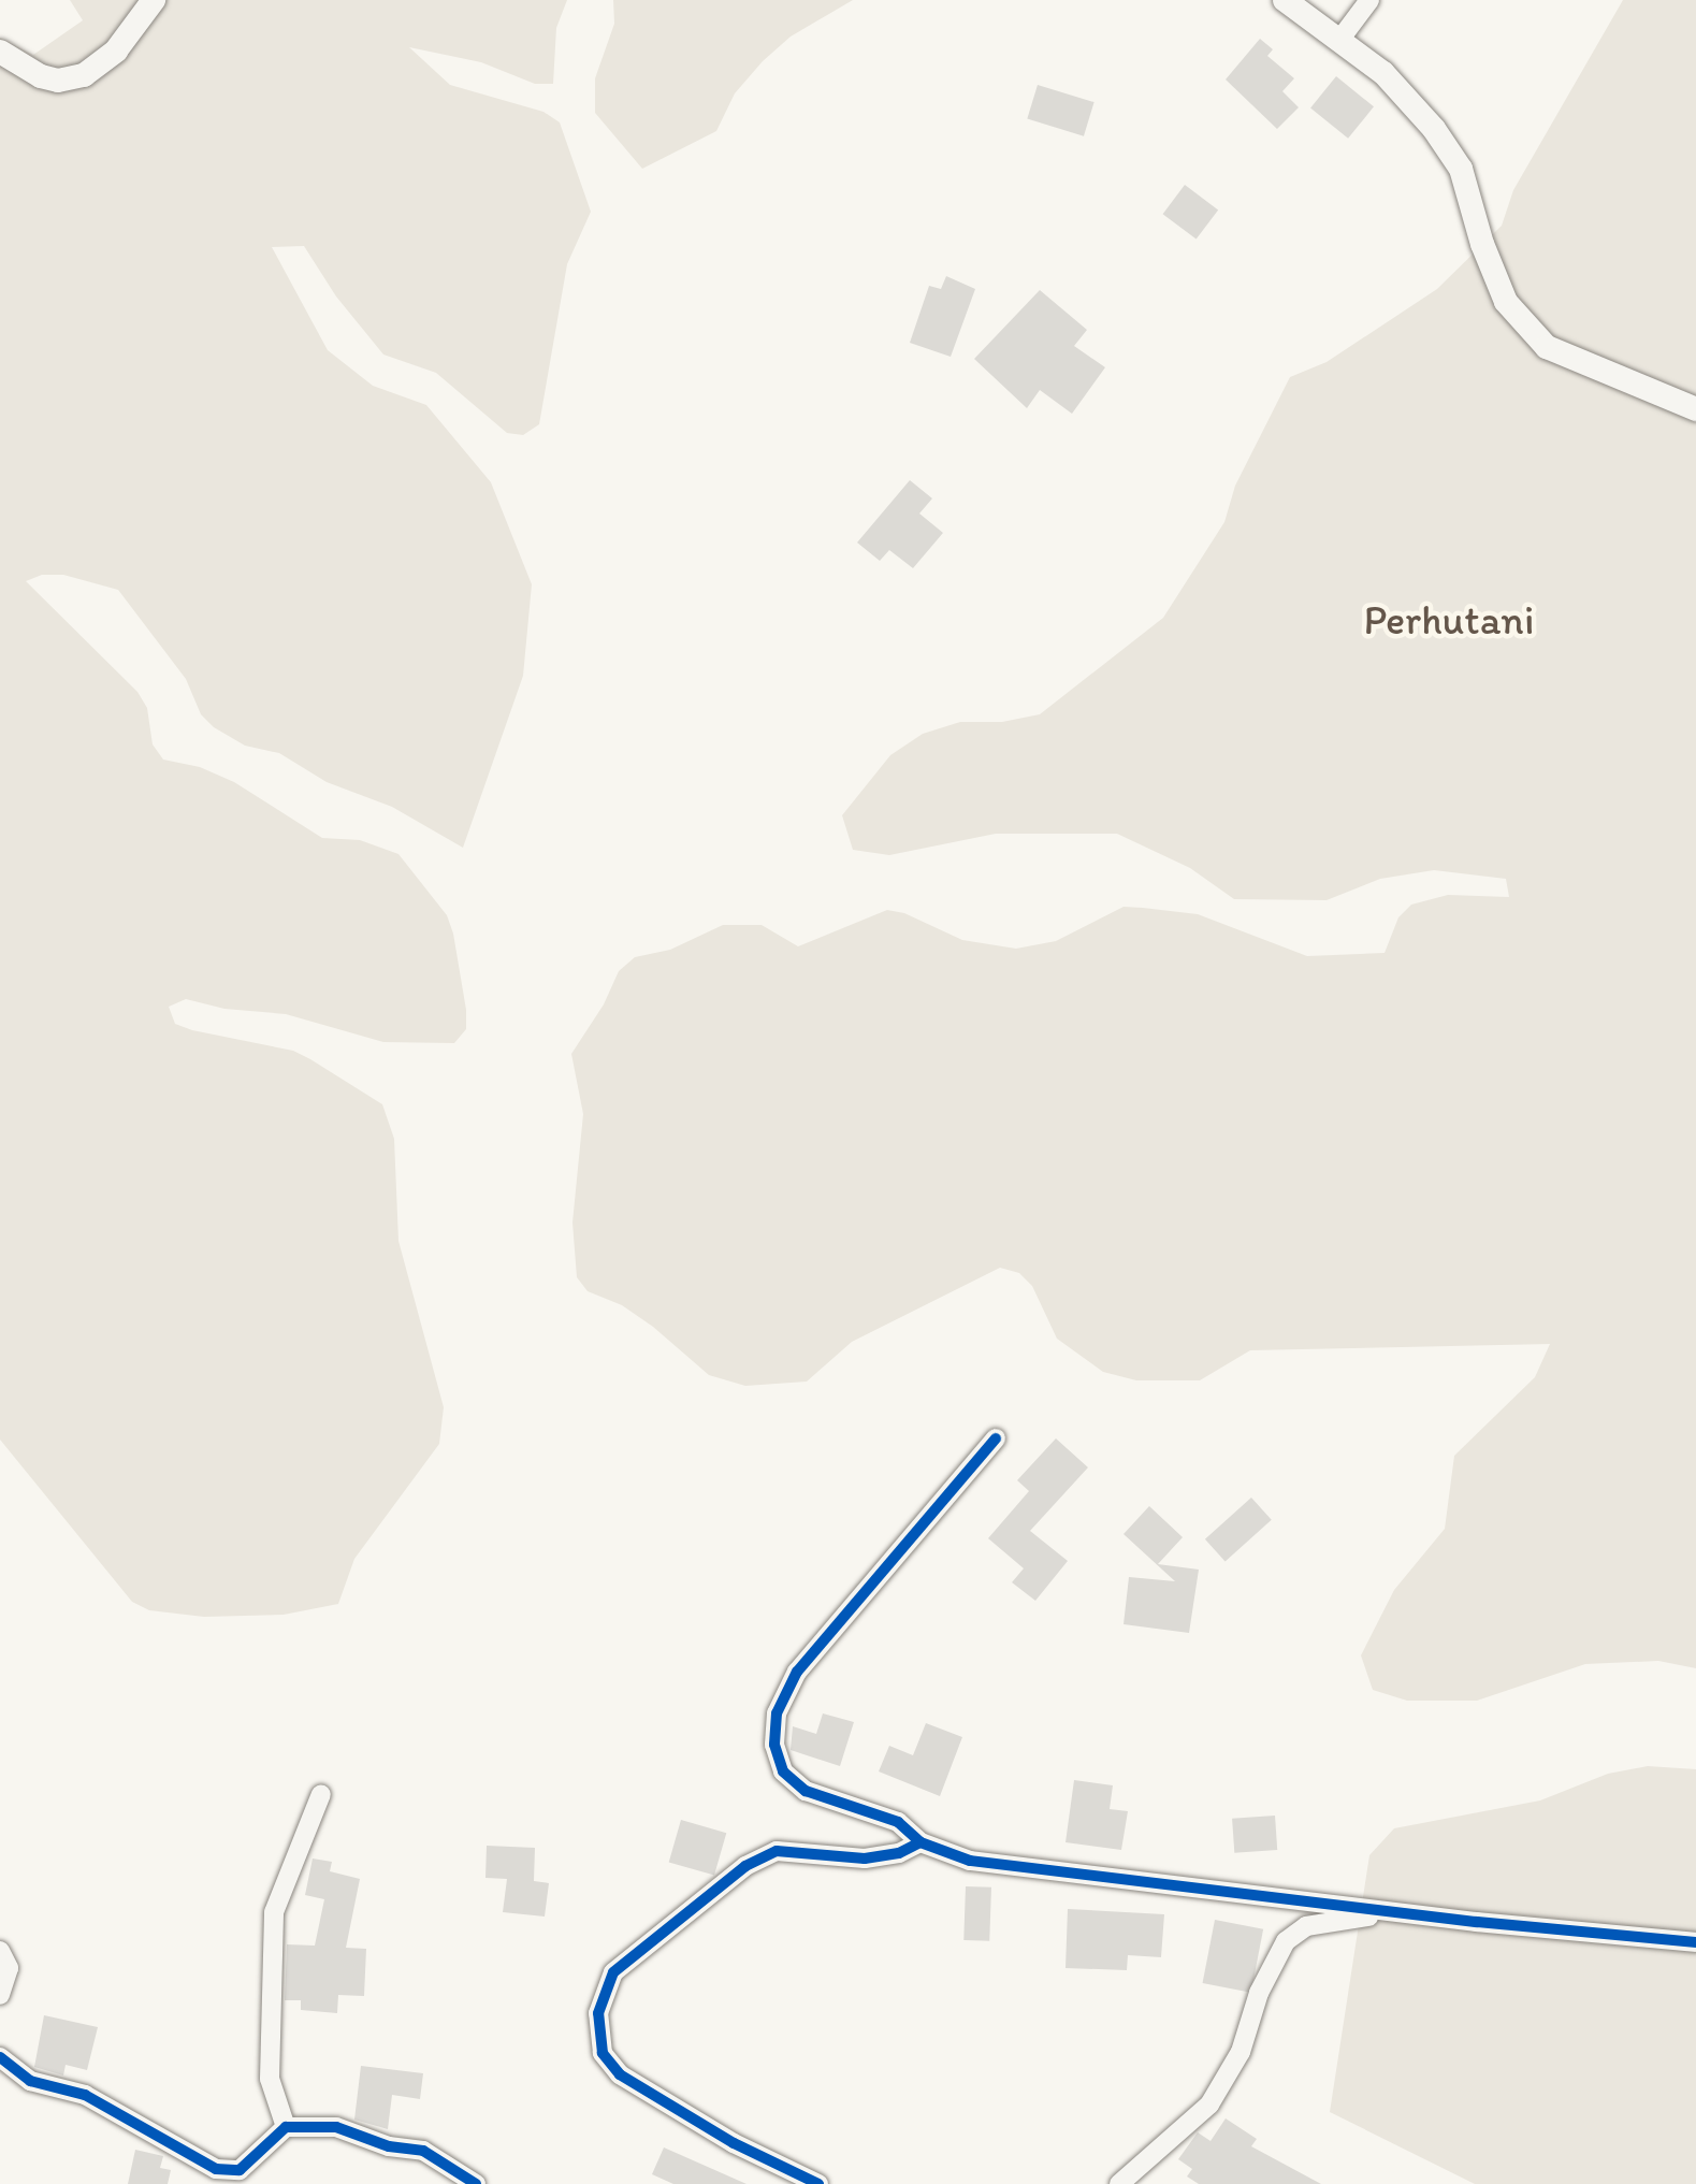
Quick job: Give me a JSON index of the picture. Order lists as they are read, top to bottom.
{
  "parks": ["Perhutani"]
}
